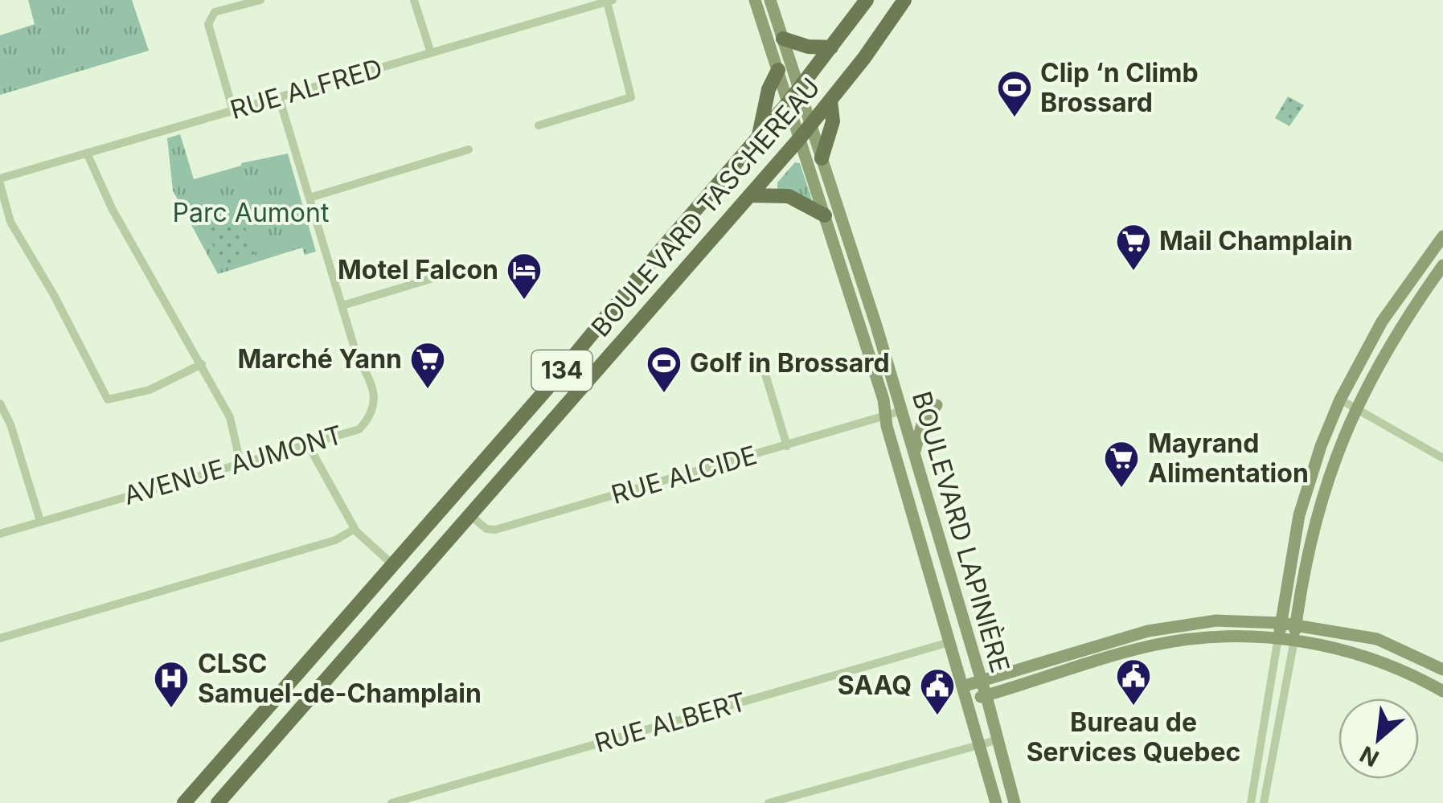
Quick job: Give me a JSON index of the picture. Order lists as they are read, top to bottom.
{
  "streets": {
    "main road": ["BOULEVARD TASCHEREAU", "134"],
    "street": [
      "RUE ALFRED",
      "AVENUE AUMONT",
      "RUE ALCIDE",
      "BOULEVARD LAPINIÈRE",
      "RUE ALBERT"
    ]
  },
  "crossings": [
    ["RUE ALFRED", "AVENUE AUMONT"],
    ["BOULEVARD TASCHEREAU", "RUE ALCIDE"],
    ["BOULEVARD TASCHEREAU", "BOULEVARD LAPINIÈRE"],
    ["RUE ALCIDE", "BOULEVARD LAPINIÈRE"],
    ["BOULEVARD LAPINIÈRE", "RUE ALBERT"]
  ],
  "parks": ["Parc Aumont"],
  "places": {
    "sports": ["Clip ‘n Climb Brossard", "Golf in Brossard"],
    "supermarket": ["Mail Champlain", "Marché Yann", "Mayrand Alimentation"],
    "hotel": ["Motel Falcon"],
    "public building": ["Bureau de Services Quebec", "SAAQ"],
    "hospital": ["CLSC Samuel-de-Champlain"]
  },
  "north": "bottom left"
}
